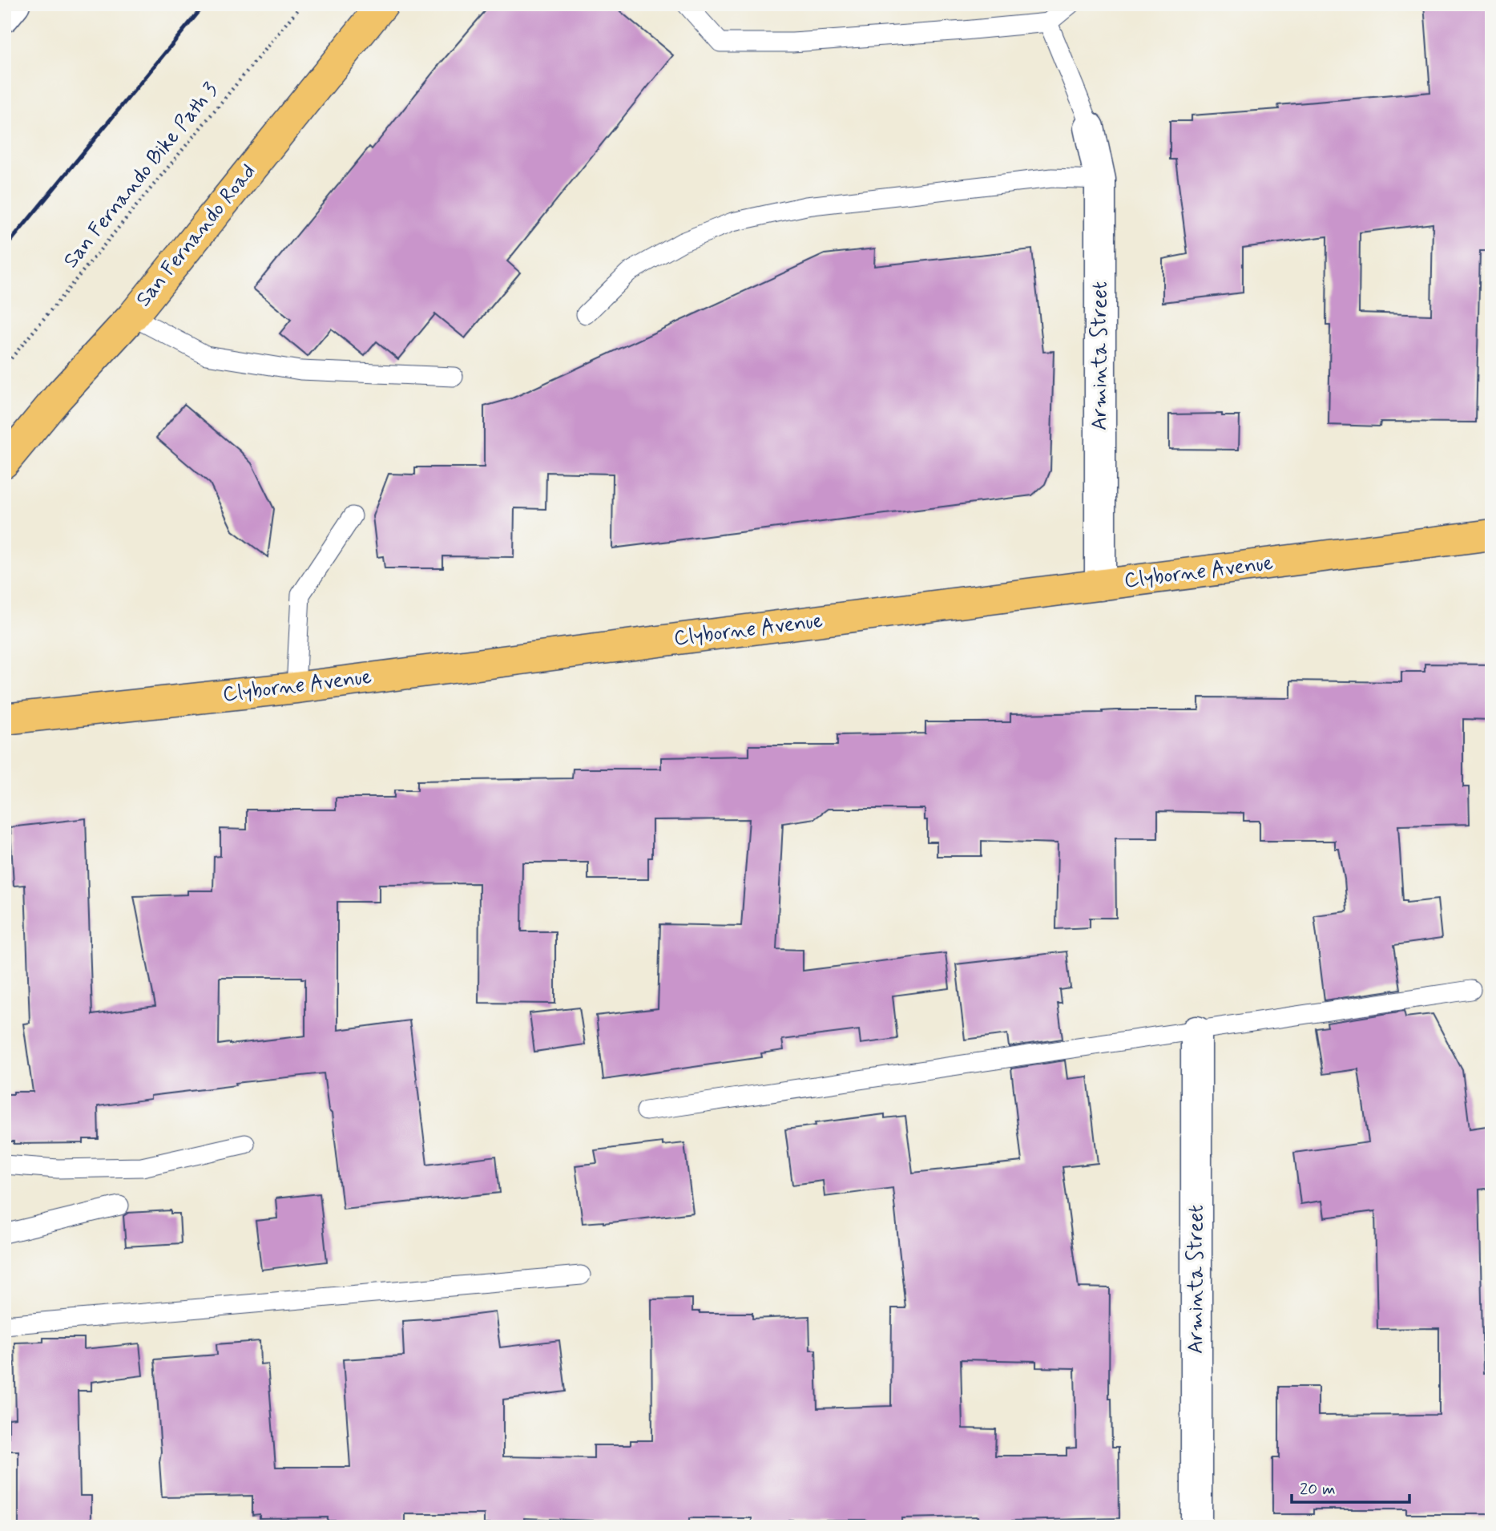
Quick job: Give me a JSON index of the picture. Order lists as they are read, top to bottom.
{
  "streets": {
    "main road": ["San Fernando Road", "Clyborne Avenue"],
    "street": ["Arminta Street"],
    "path": ["San Fernando Bike Path 3"]
  },
  "crossings": [
    ["Arminta Street", "Clyborne Avenue"]
  ],
  "scale_bar": "20 m"
}
